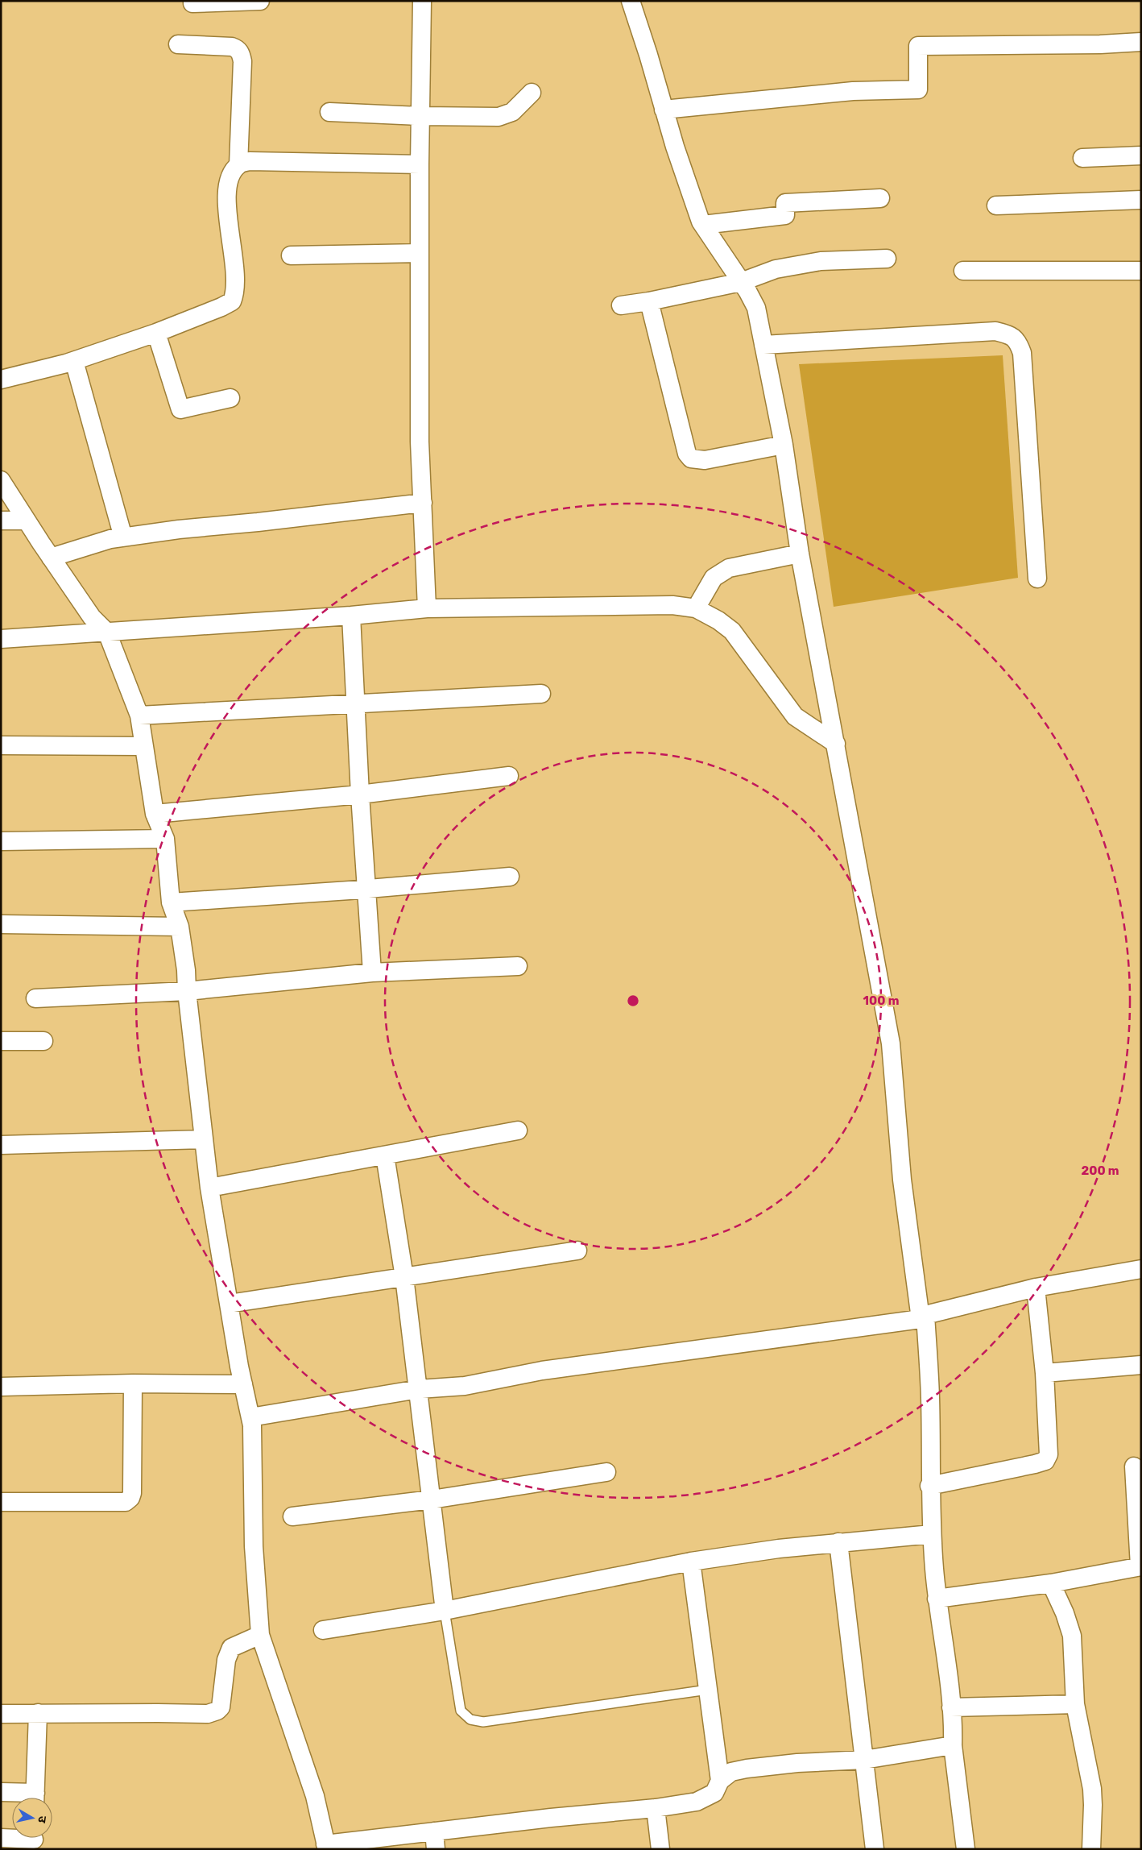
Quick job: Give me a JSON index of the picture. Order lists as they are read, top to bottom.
{
  "north": "right",
  "rings": ["100 m", "200 m"]
}
